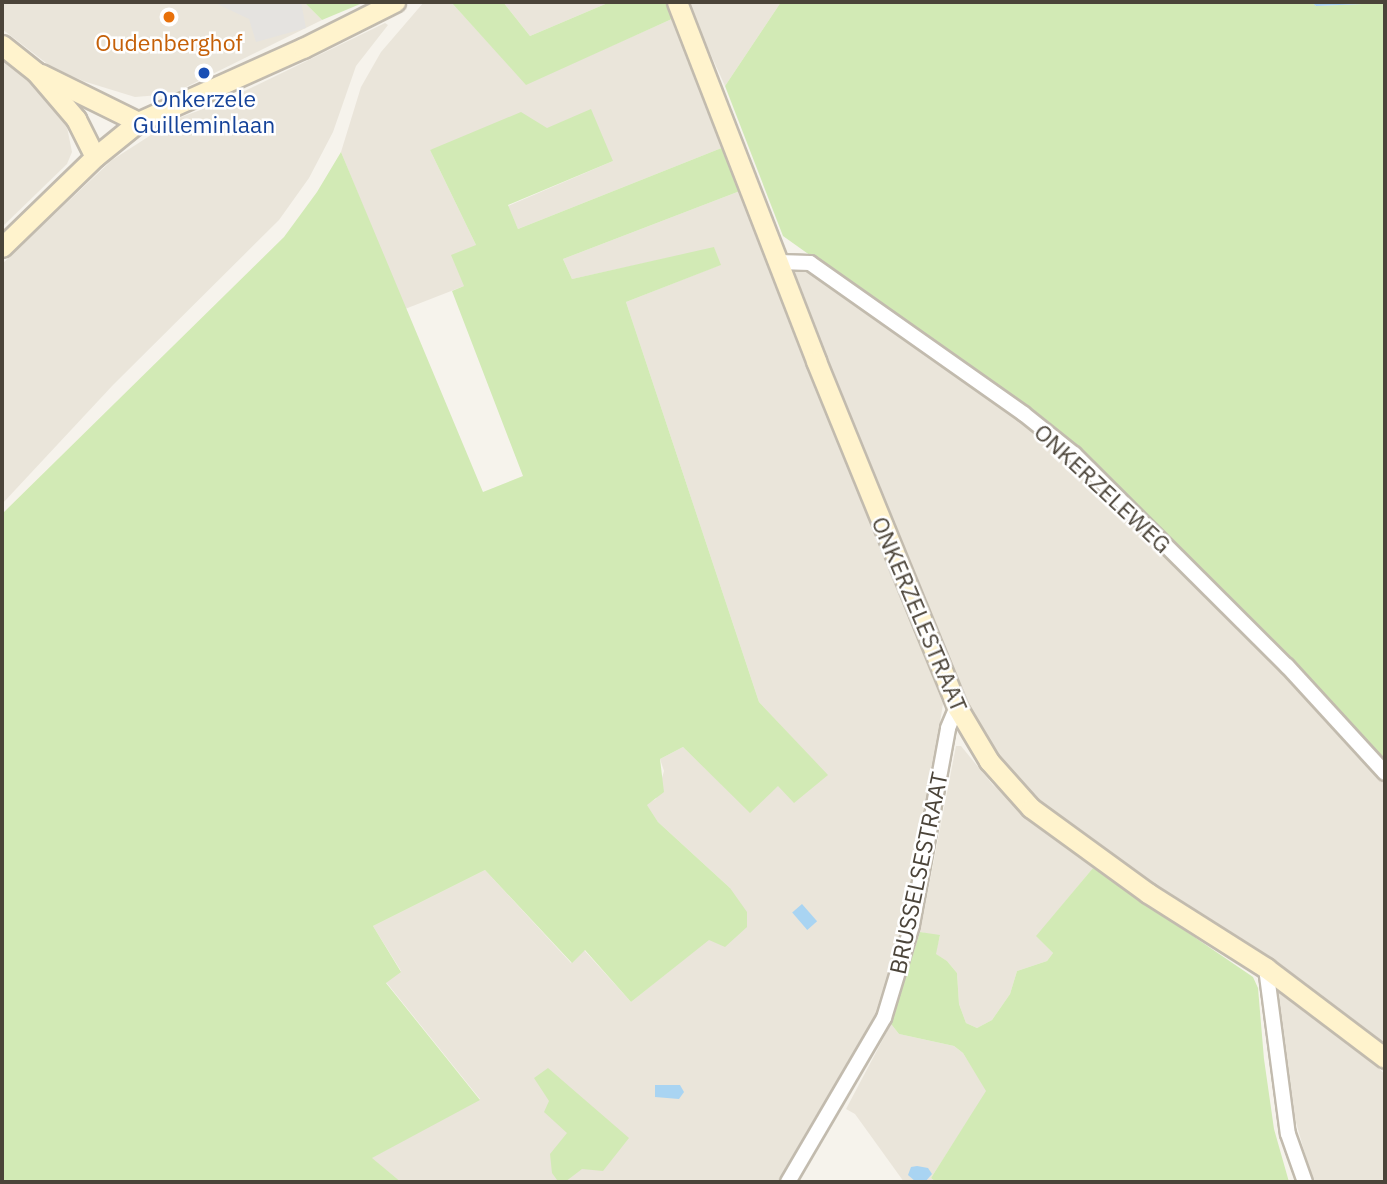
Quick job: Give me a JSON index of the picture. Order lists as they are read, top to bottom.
{
  "streets": {
    "street": ["ONKERZELEWEG", "ONKERZELESTRAAT", "BRUSSELSESTRAAT"]
  },
  "crossings": [
    ["ONKERZELEWEG", "ONKERZELESTRAAT"],
    ["ONKERZELESTRAAT", "BRUSSELSESTRAAT"]
  ],
  "places": ["Oudenberghof", "Onkerzele Guilleminlaan"]
}
